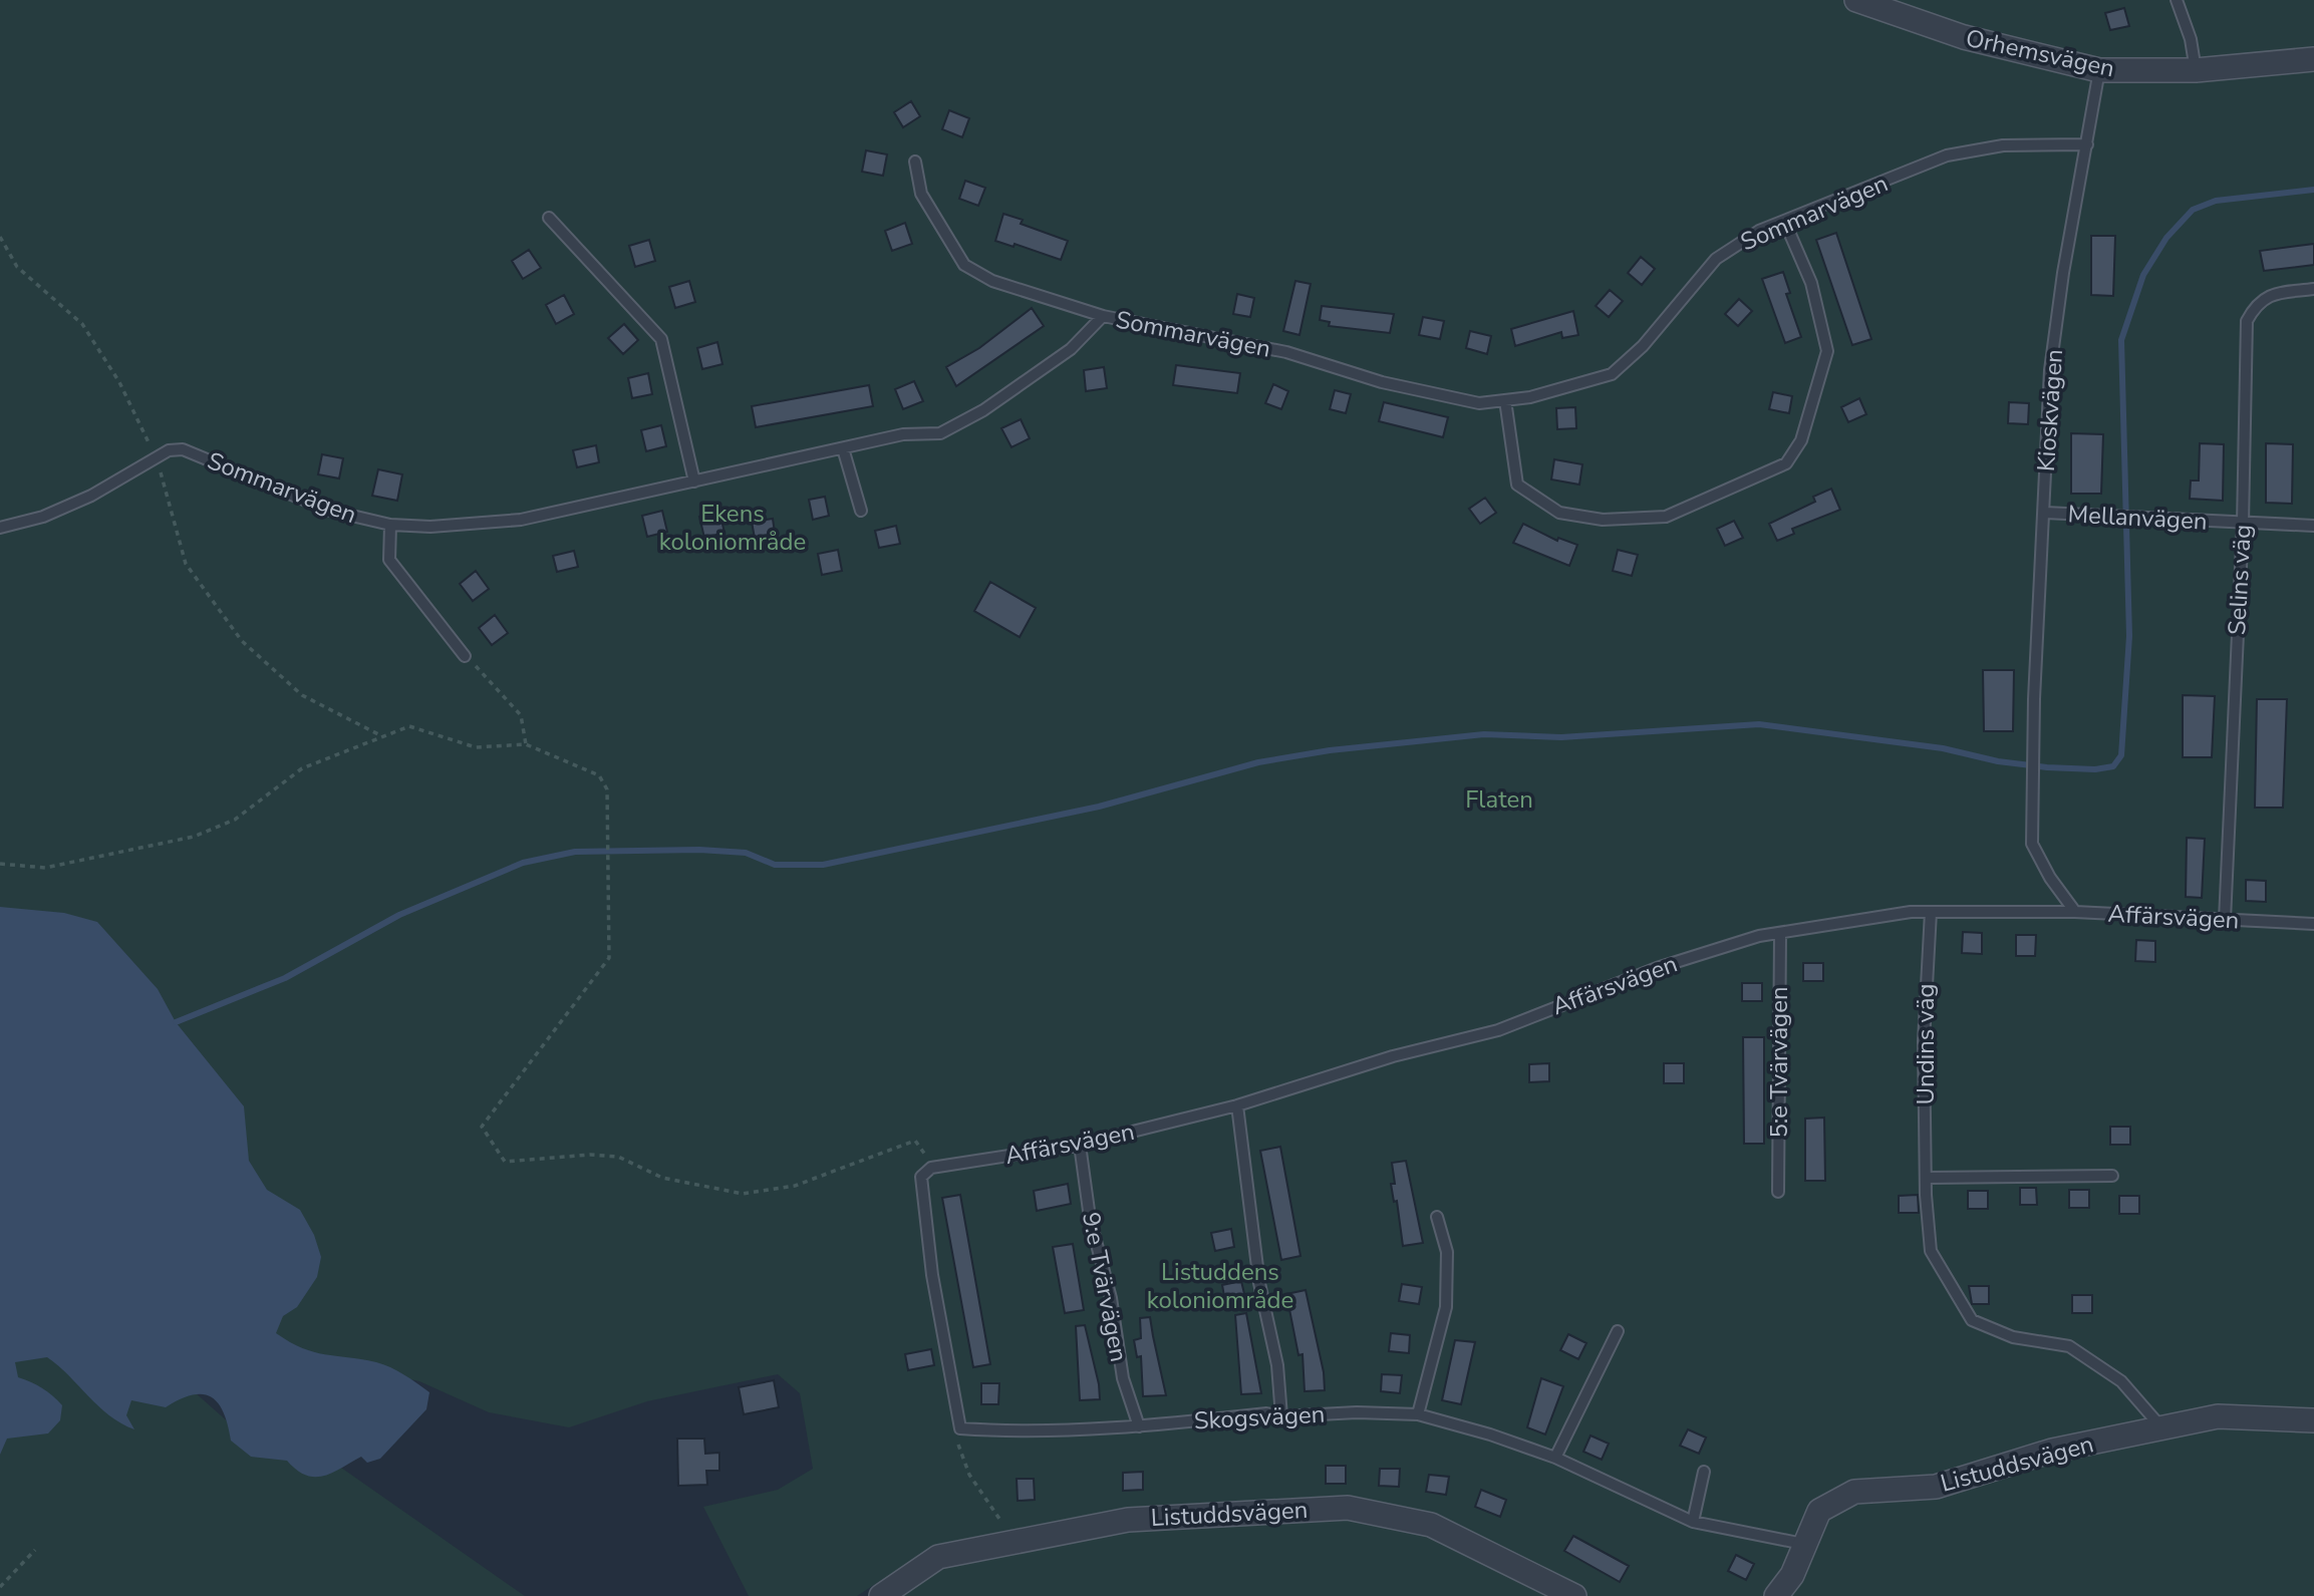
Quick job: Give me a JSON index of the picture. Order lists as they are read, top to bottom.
{
  "streets": {
    "street": ["Orhemsvägen", "Listuddsvägen"],
    "lane": [
      "Sommarvägen",
      "Kioskvägen",
      "Mellanvägen",
      "Selins väg",
      "Affärsvägen",
      "Undins väg",
      "5:e Tvärvägen",
      "9:e Tvärvägen",
      "Skogsvägen"
    ]
  },
  "crossings": [
    ["Orhemsvägen", "Kioskvägen"],
    ["Sommarvägen", "Kioskvägen"],
    ["Kioskvägen", "Mellanvägen"],
    ["Kioskvägen", "Affärsvägen"],
    ["Mellanvägen", "Selins väg"],
    ["Selins väg", "Affärsvägen"],
    ["Affärsvägen", "Undins väg"],
    ["Affärsvägen", "5:e Tvärvägen"],
    ["Affärsvägen", "9:e Tvärvägen"],
    ["Undins väg", "Listuddsvägen"],
    ["9:e Tvärvägen", "Skogsvägen"],
    ["Skogsvägen", "Listuddsvägen"]
  ],
  "parks": ["Ekens koloniområde", "Flaten", "Listuddens koloniområde"]
}
